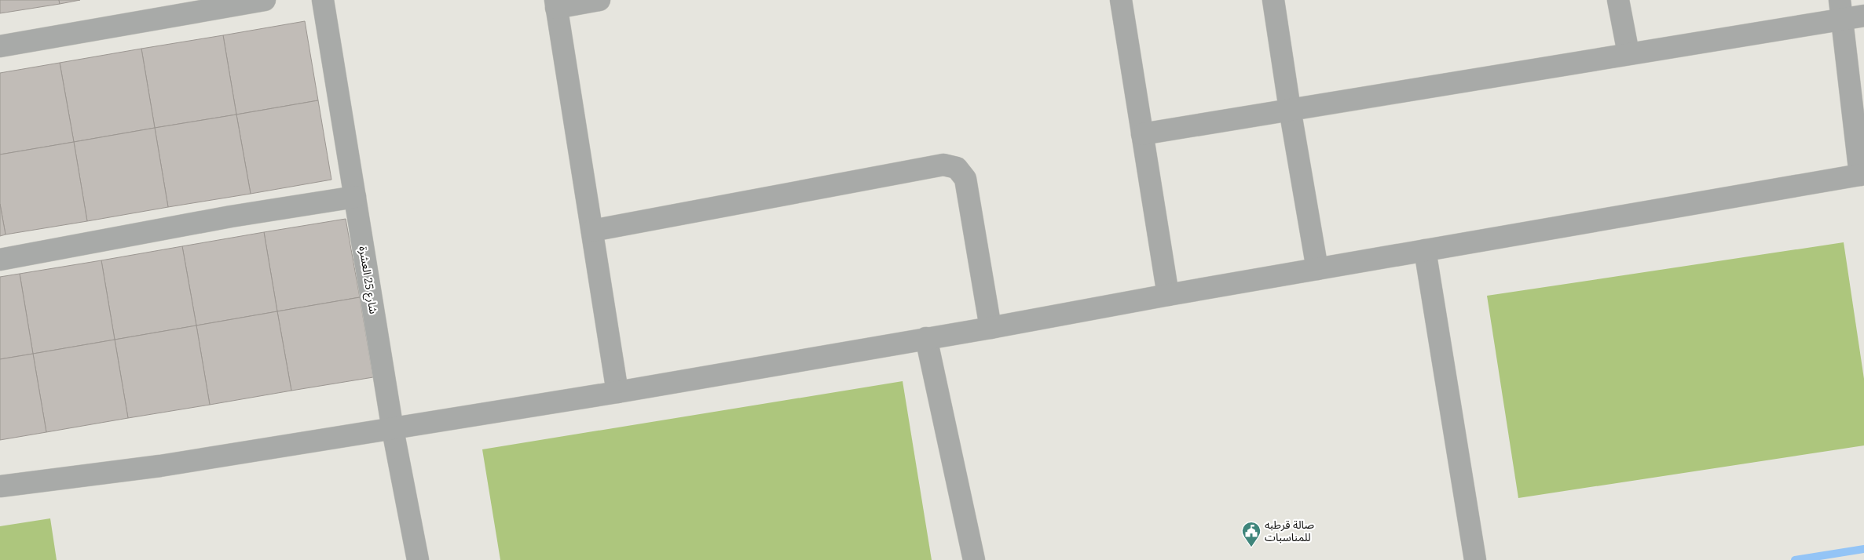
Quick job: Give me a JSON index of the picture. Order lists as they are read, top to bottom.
{
  "streets": {
    "street": ["شارع 25 العشرة"]
  },
  "places": {
    "public building": ["صالة قرطبه للمناسبات"]
  }
}
